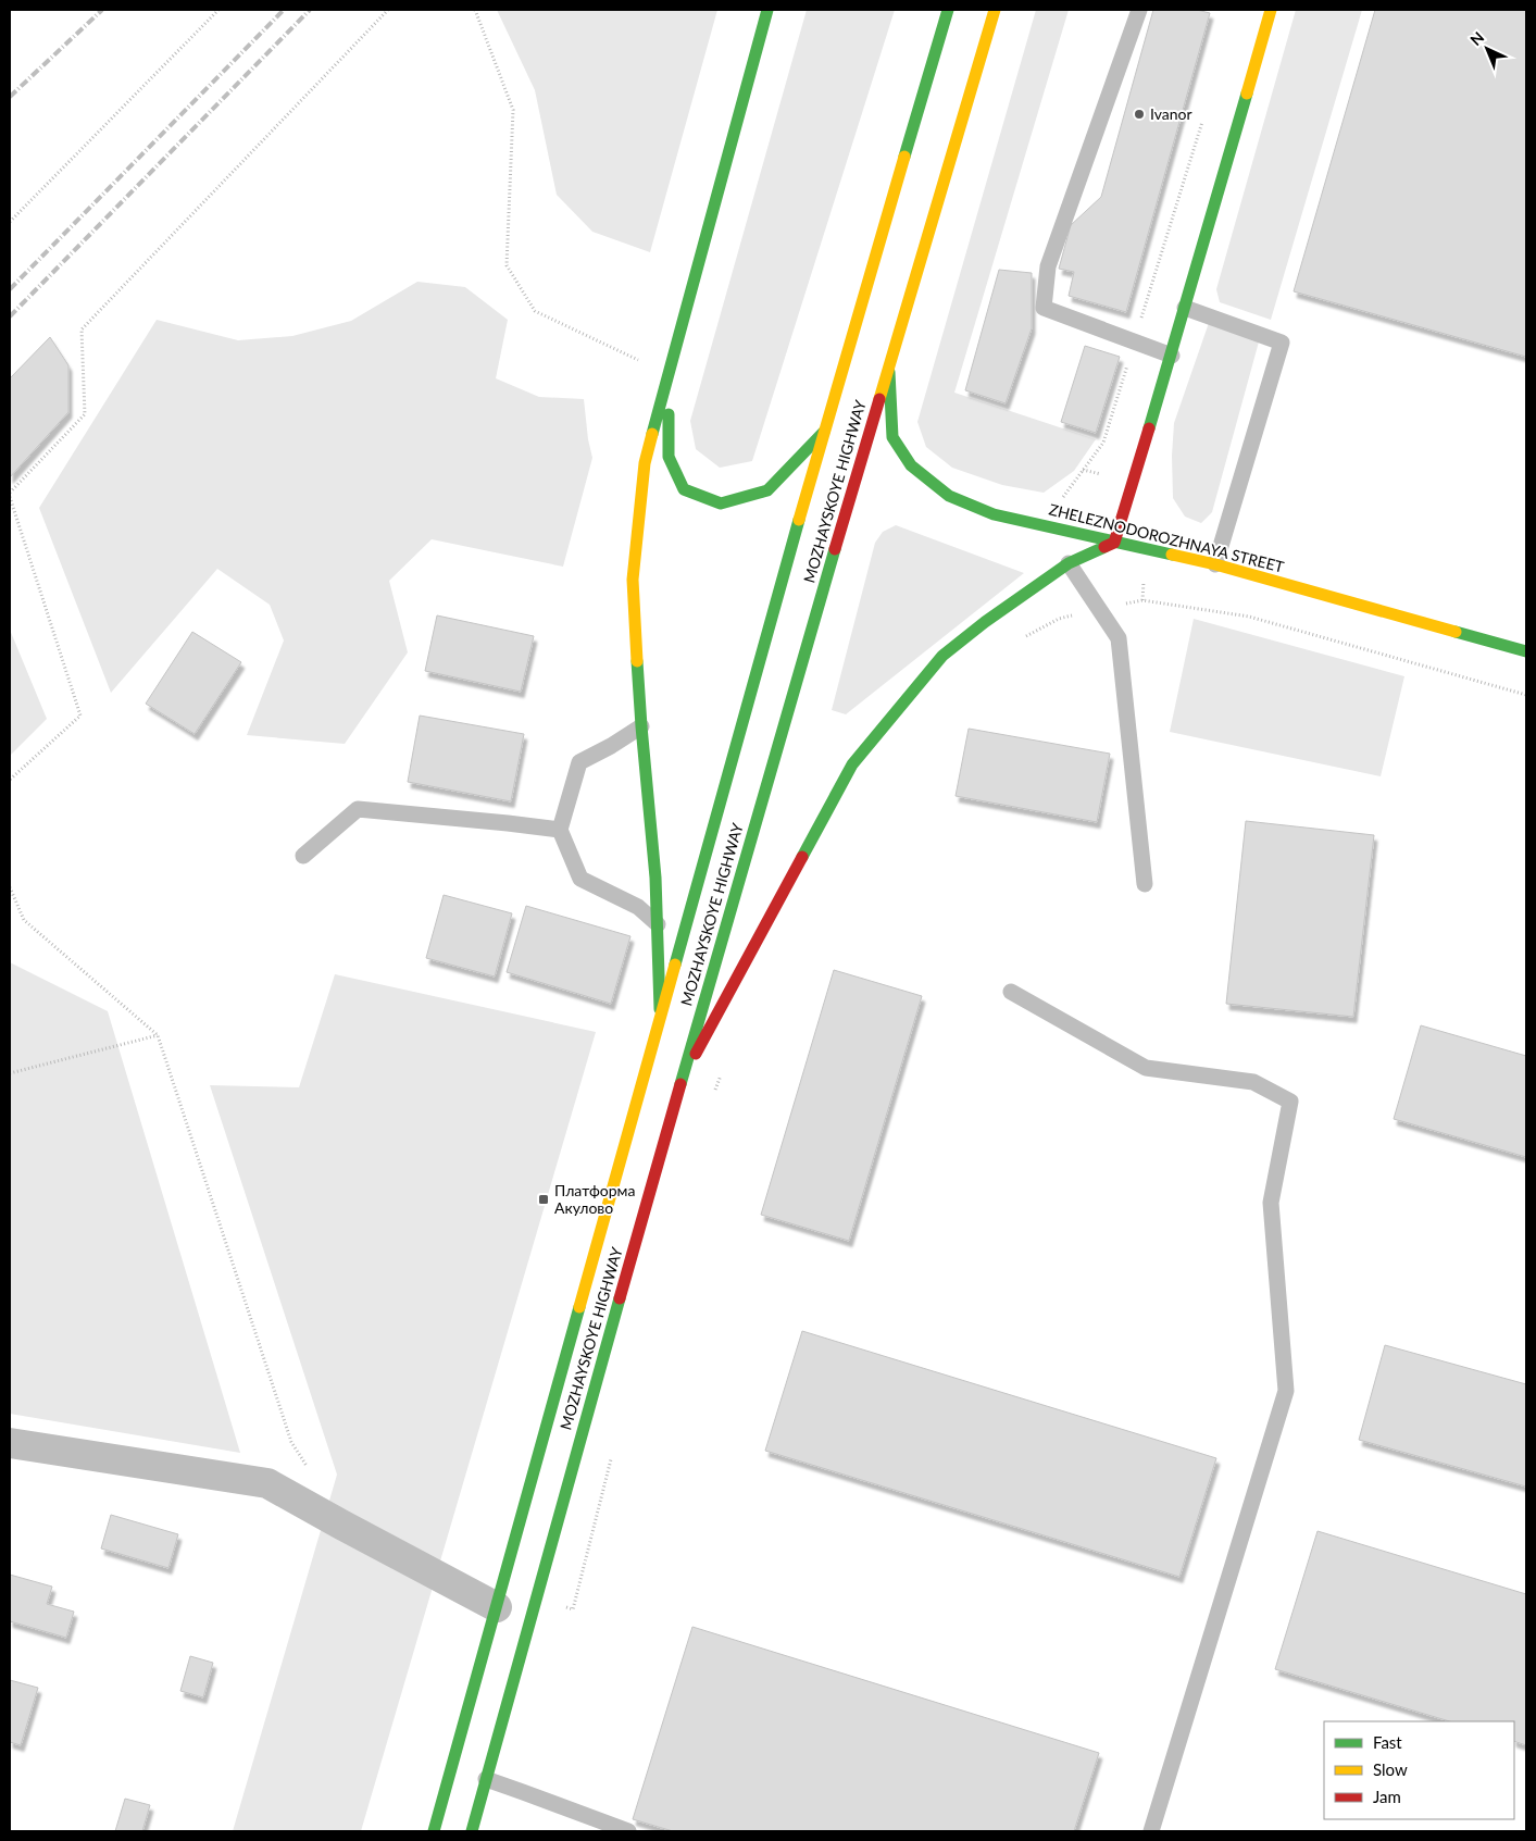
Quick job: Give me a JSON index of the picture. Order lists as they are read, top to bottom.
{
  "streets": {
    "main road": ["MOZHAYSKOYE HIGHWAY", "ZHELEZNODOROZHNAYA STREET"]
  },
  "crossings": [
    ["MOZHAYSKOYE HIGHWAY", "ZHELEZNODOROZHNAYA STREET"]
  ],
  "places": {
    "other": ["Ivanor"],
    "transit": ["Платформа Акулово"]
  },
  "legend": ["Fast", "Slow", "Jam"],
  "north": "top left"
}
